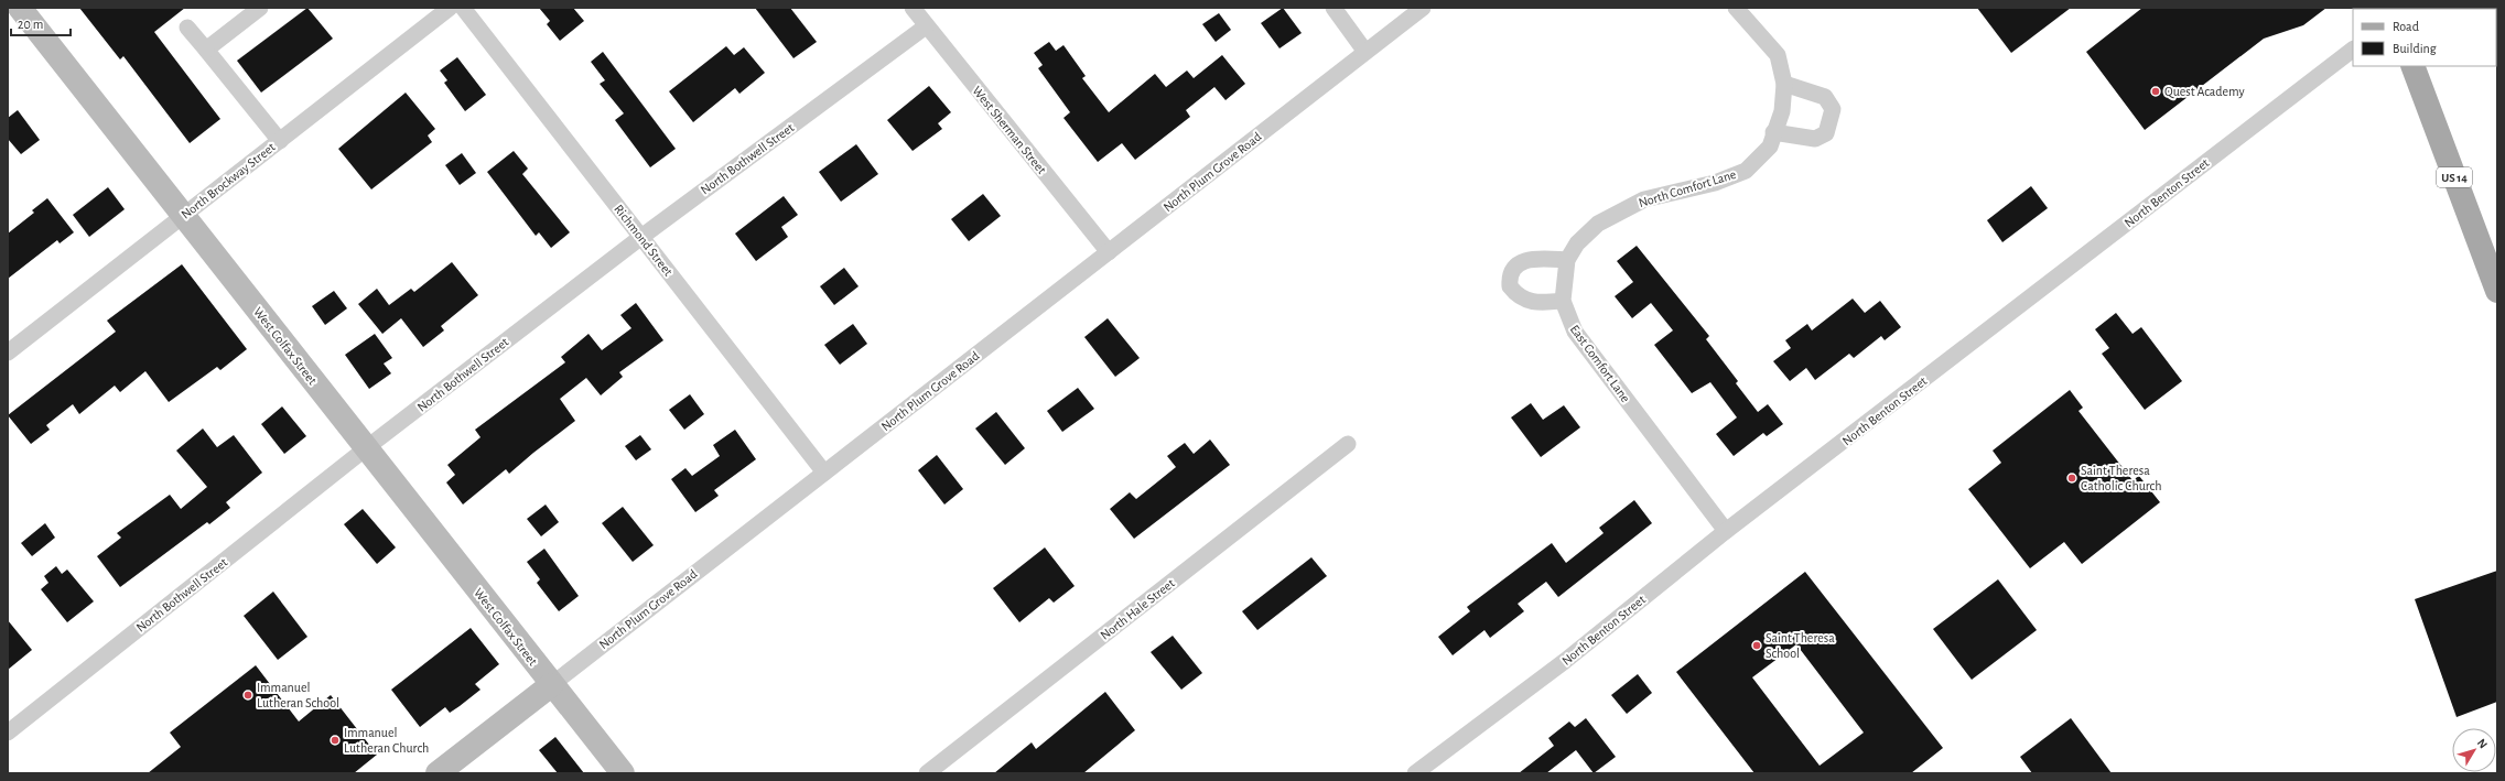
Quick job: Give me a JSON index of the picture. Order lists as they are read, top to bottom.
{
  "streets": {
    "main road": ["US 14"],
    "street": [
      "West Sherman Street",
      "North Bothwell Street",
      "North Plum Grove Road",
      "North Brockway Street",
      "North Comfort Lane",
      "North Benton Street",
      "Richmond Street",
      "West Colfax Street",
      "East Comfort Lane",
      "North Hale Street"
    ]
  },
  "crossings": [
    ["West Sherman Street", "North Bothwell Street"],
    ["West Sherman Street", "North Plum Grove Road"],
    ["North Bothwell Street", "Richmond Street"],
    ["North Bothwell Street", "West Colfax Street"],
    ["North Plum Grove Road", "Richmond Street"],
    ["North Plum Grove Road", "West Colfax Street"],
    ["North Brockway Street", "West Colfax Street"],
    ["North Comfort Lane", "East Comfort Lane"],
    ["North Benton Street", "East Comfort Lane"]
  ],
  "places": [
    "Quest Academy",
    "Saint Theresa Catholic Church",
    "Saint Theresa School",
    "Immanuel Lutheran School",
    "Immanuel Lutheran Church"
  ],
  "legend": ["Road", "Building"],
  "scale_bar": "20 m",
  "north": "top right"
}
